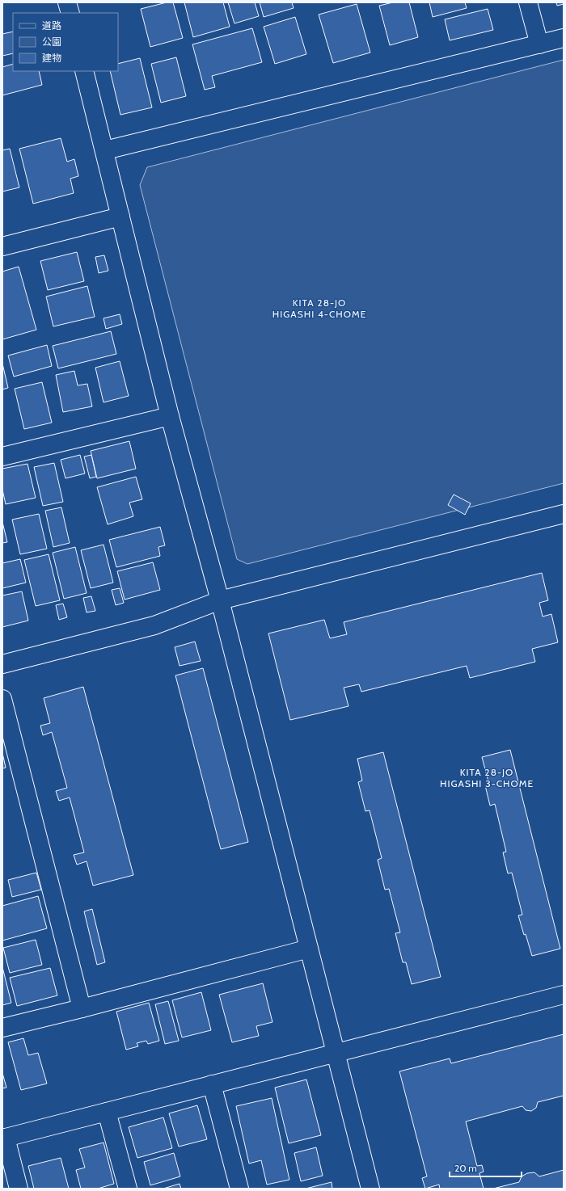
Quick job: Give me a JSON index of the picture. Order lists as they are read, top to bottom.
{
  "districts": ["KITA 28-JO HIGASHI 4-CHOME", "KITA 28-JO HIGASHI 3-CHOME"],
  "legend": ["道路", "公園", "建物"],
  "scale_bar": "20 m"
}
